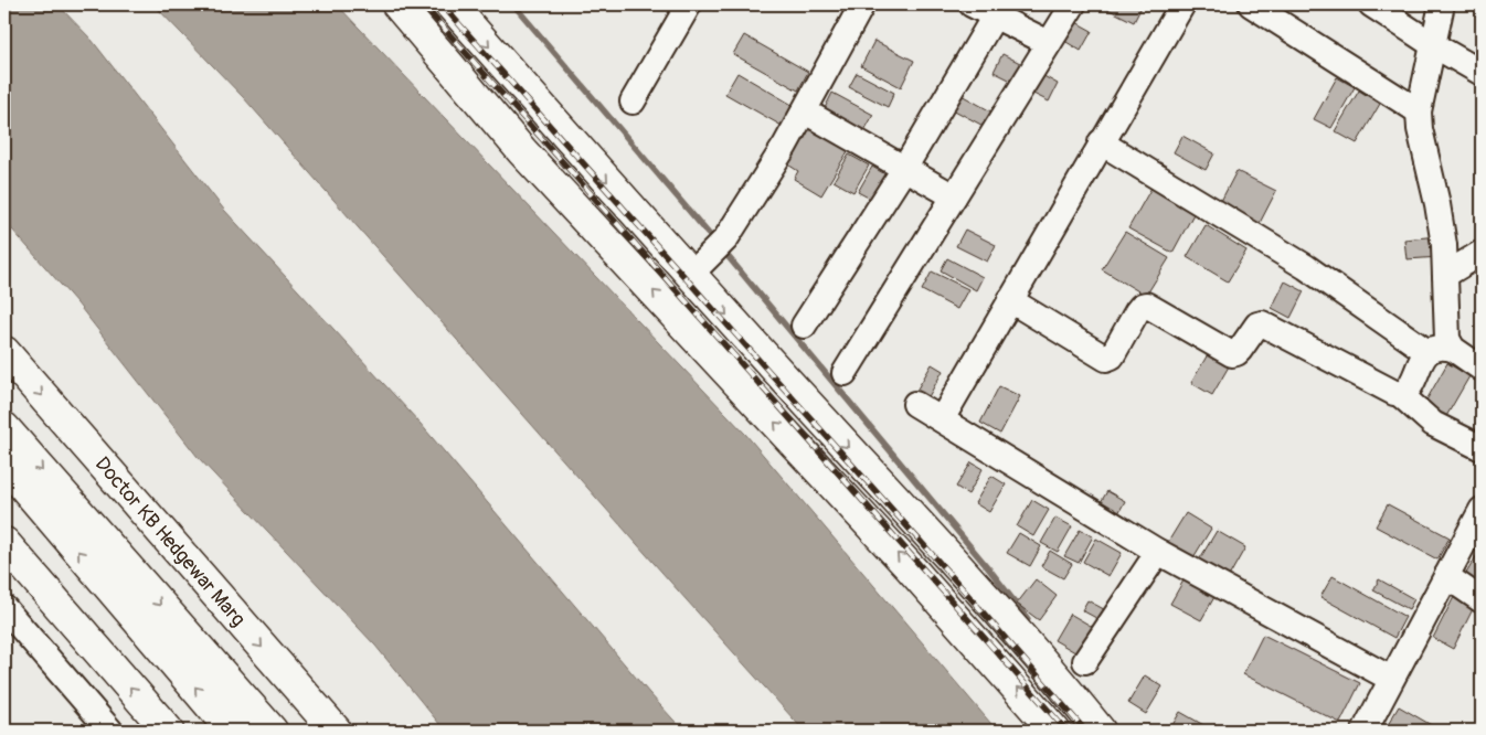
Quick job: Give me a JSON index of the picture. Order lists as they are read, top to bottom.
{
  "streets": {
    "main road": ["Doctor KB Hedgewar Marg"]
  }
}
